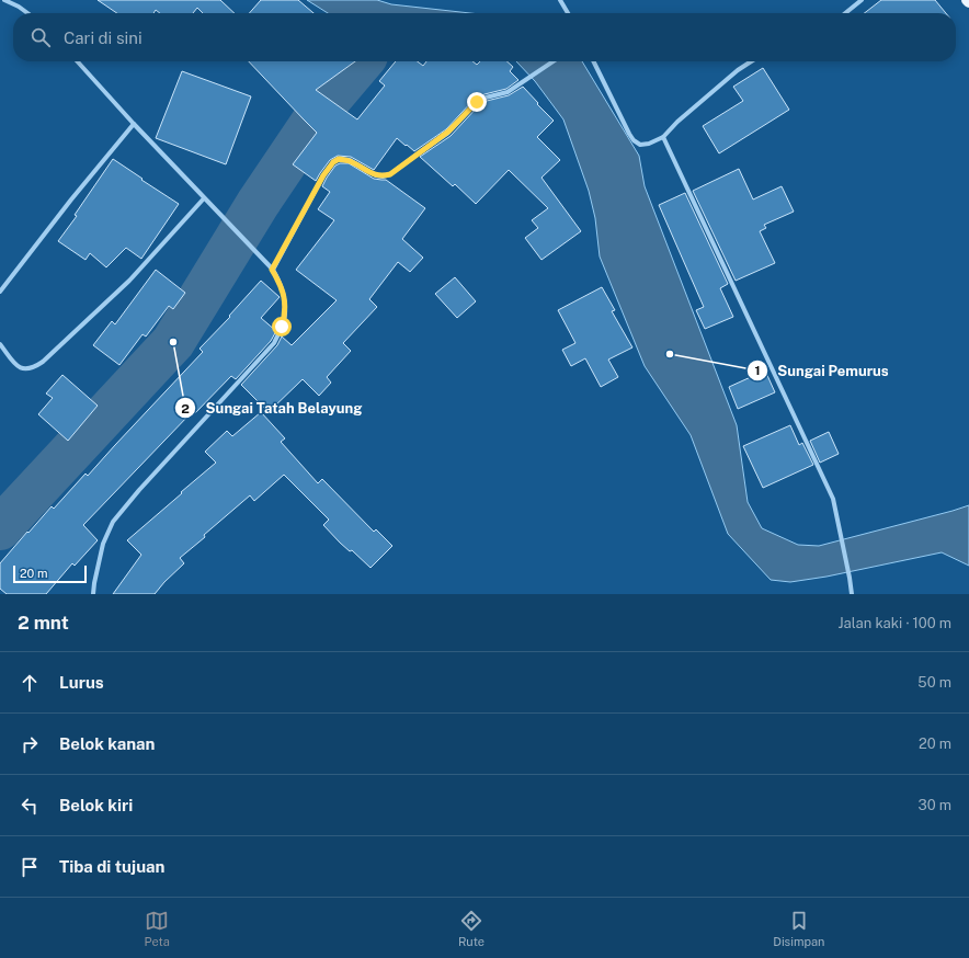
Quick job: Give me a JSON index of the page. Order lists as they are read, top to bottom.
{
  "places": ["Sungai Tatah Belayung", "Sungai Pemurus"],
  "scale_bar": "20 m",
  "page": {
    "search": "Cari di sini",
    "scale": "20 m",
    "heading": ["2 mnt", "Jalan kaki · 100 m"],
    "list": [
      ["Lurus", "50 m"],
      ["Belok kanan", "20 m"],
      ["Belok kiri", "30 m"],
      "Tiba di tujuan"
    ],
    "nav": ["Peta", "Rute", "Disimpan"]
  }
}
